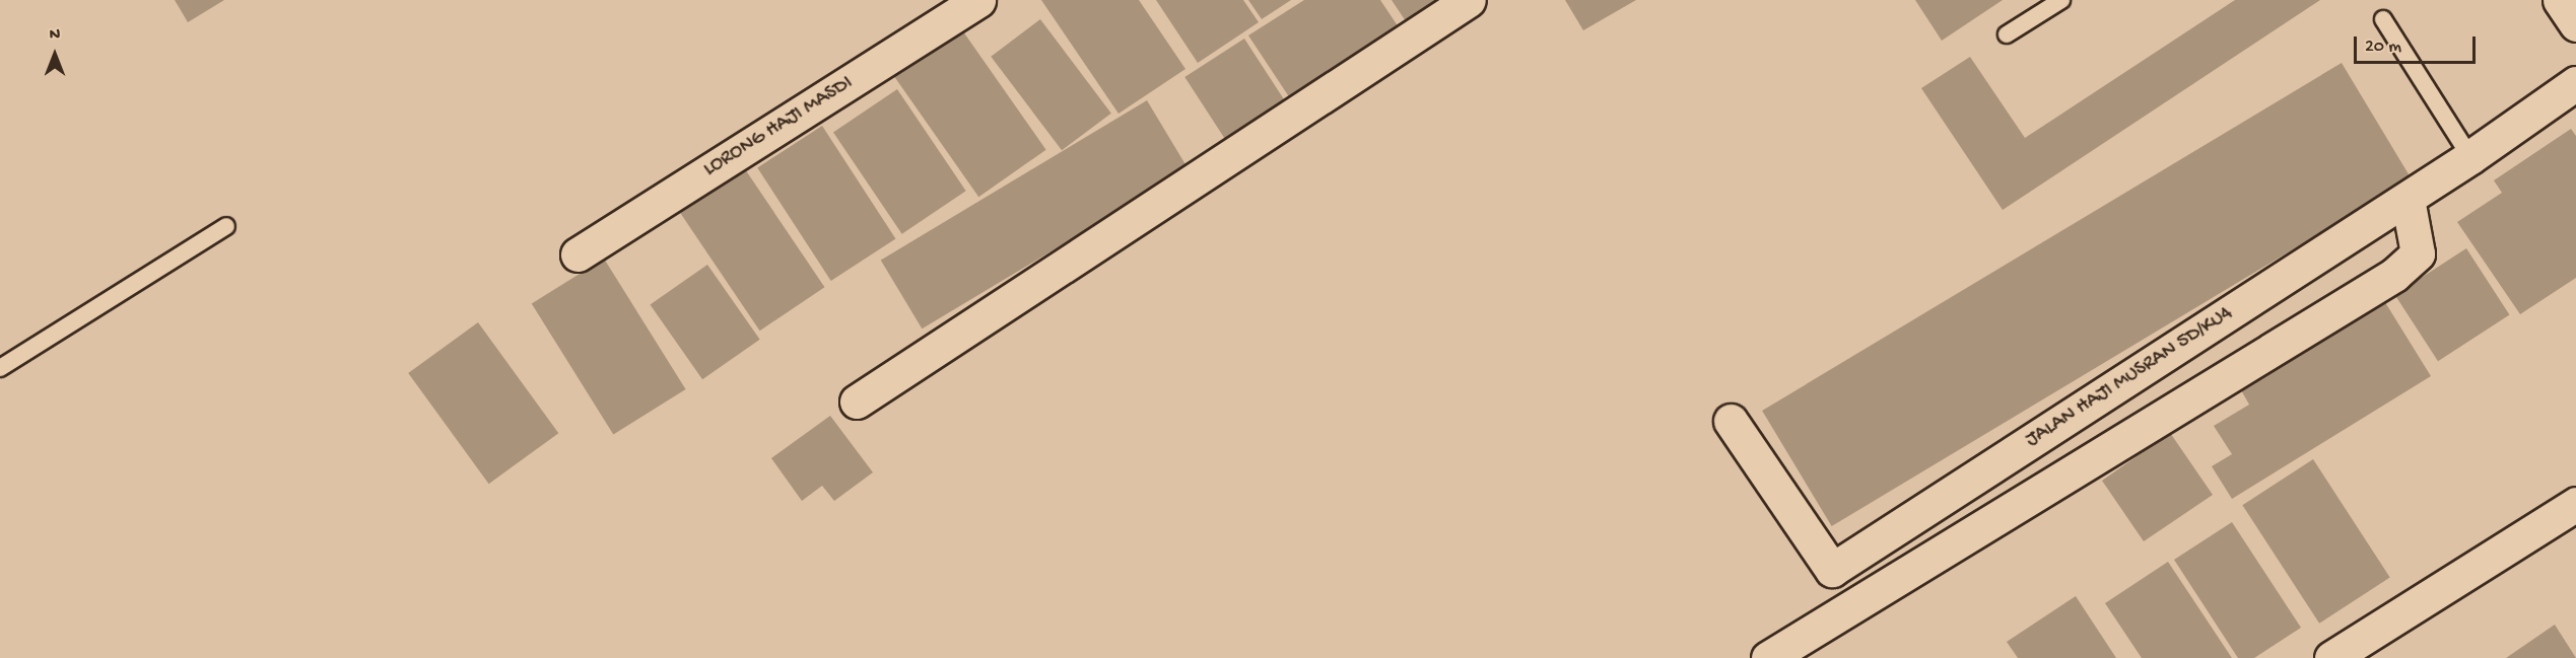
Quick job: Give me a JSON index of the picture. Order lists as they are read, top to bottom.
{
  "streets": {
    "street": ["LORONG HAJI MASDI", "JALAN HAJI MUSRAN 5D/KU4"]
  },
  "scale_bar": "20 m",
  "north": "top"
}
